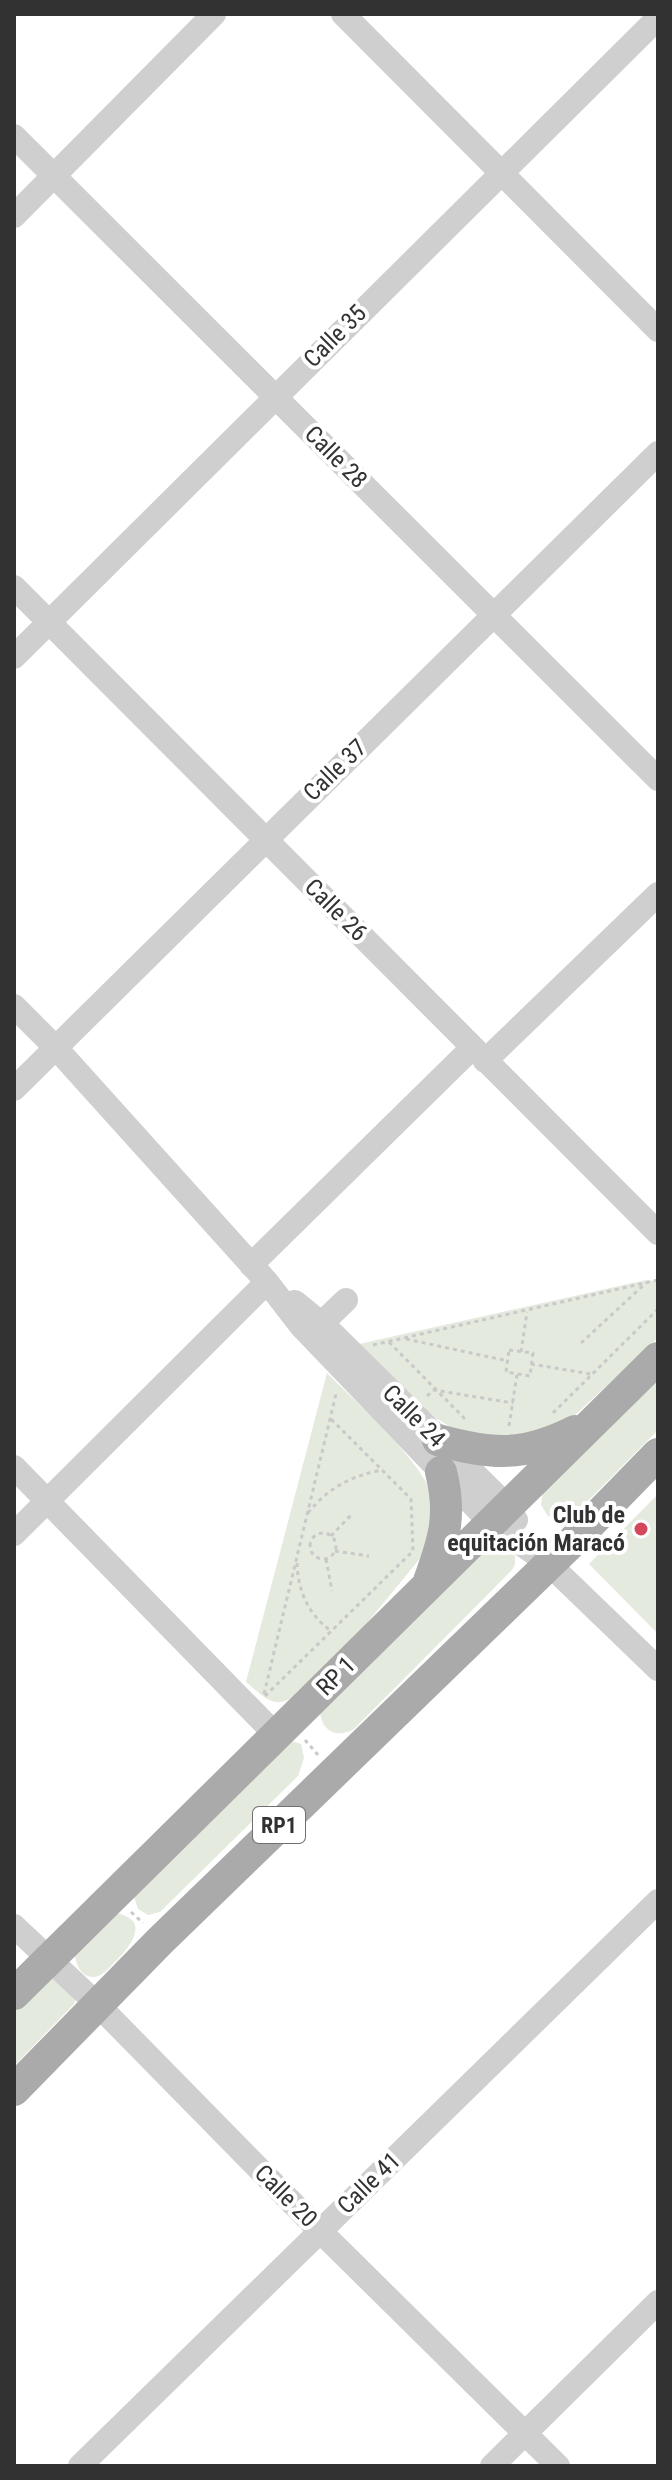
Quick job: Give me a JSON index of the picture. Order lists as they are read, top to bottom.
{
  "streets": {
    "main road": ["RP 1", "RP1"],
    "street": [
      "Calle 35",
      "Calle 28",
      "Calle 37",
      "Calle 26",
      "Calle 24",
      "Calle 41",
      "Calle 20"
    ]
  },
  "crossings": [
    ["Calle 35", "Calle 28"],
    ["Calle 35", "Calle 26"],
    ["Calle 28", "Calle 37"],
    ["Calle 37", "Calle 26"],
    ["Calle 37", "Calle 24"],
    ["Calle 24", "RP 1"],
    ["Calle 24", "RP1"],
    ["RP 1", "Calle 20"],
    ["RP1", "Calle 20"],
    ["Calle 41", "Calle 20"]
  ],
  "places": ["Club de equitación Maracó"]
}
